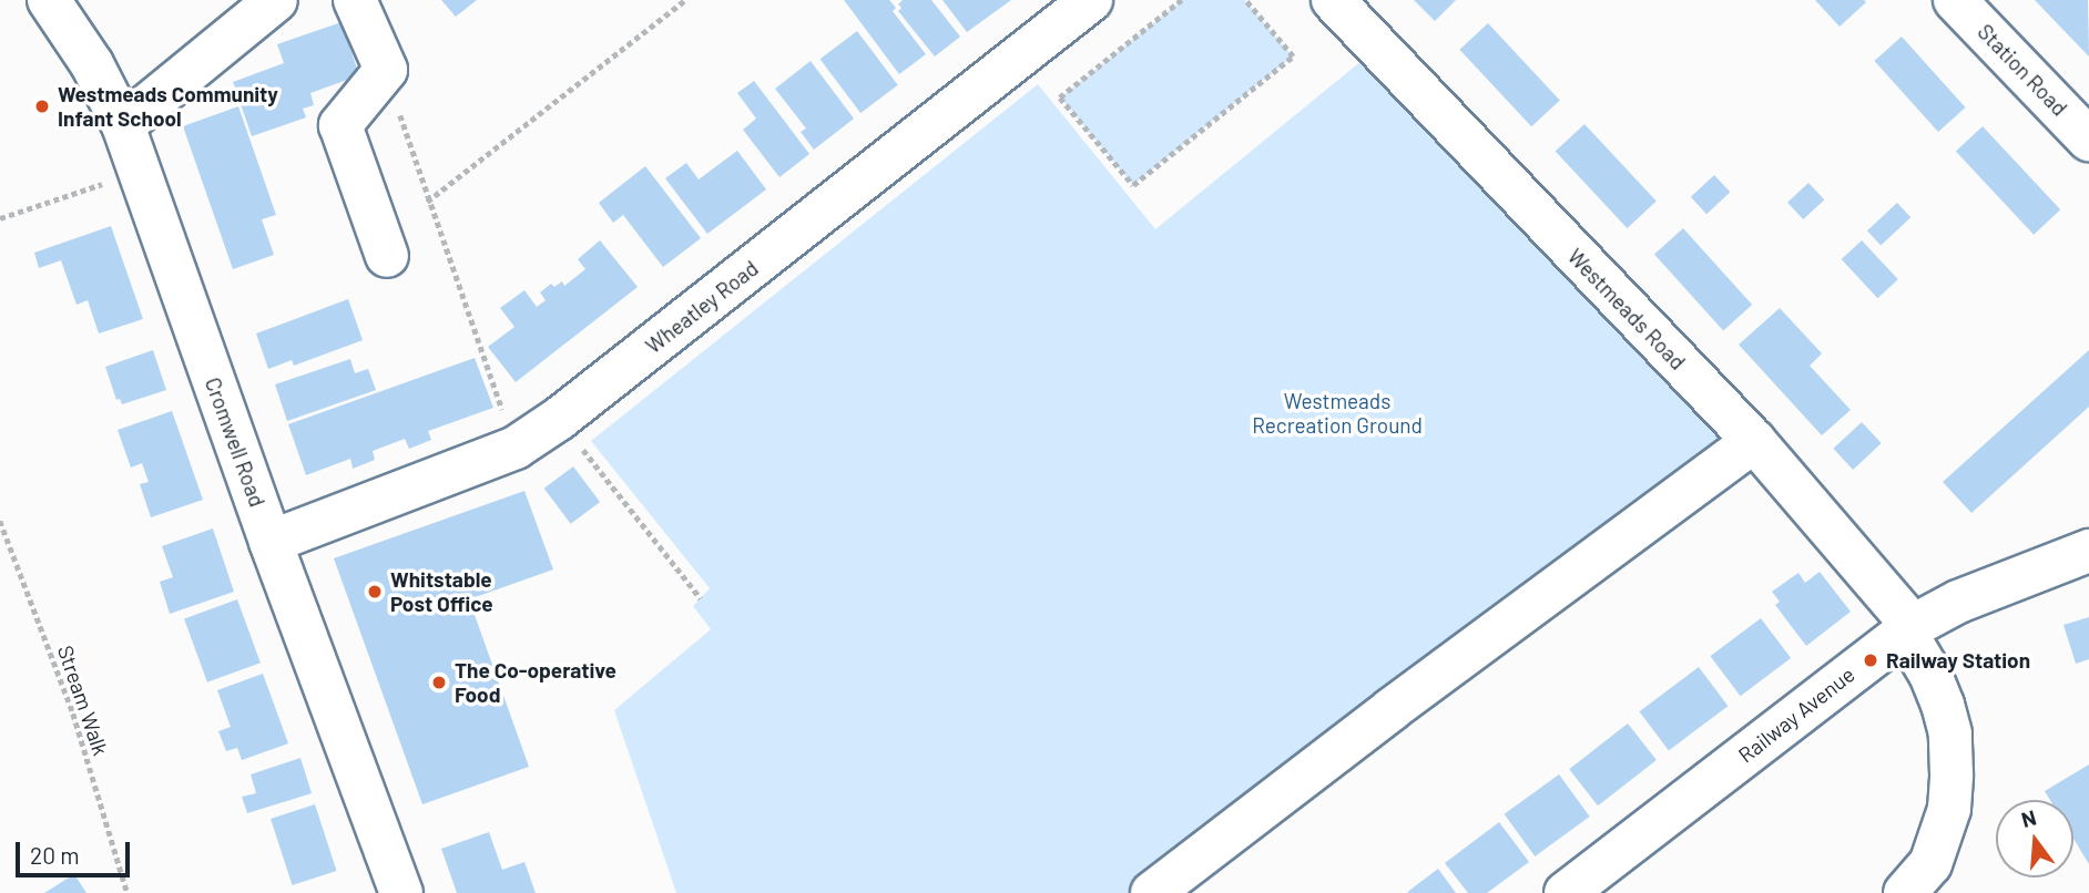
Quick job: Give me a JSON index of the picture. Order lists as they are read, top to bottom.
{
  "streets": {
    "street": [
      "Station Road",
      "Wheatley Road",
      "Westmeads Road",
      "Cromwell Road",
      "Railway Avenue"
    ],
    "path": ["Stream Walk"]
  },
  "crossings": [
    ["Wheatley Road", "Cromwell Road"],
    ["Westmeads Road", "Railway Avenue"]
  ],
  "parks": ["Westmeads Recreation Ground"],
  "places": [
    "Westmeads Community Infant School",
    "Whitstable Post Office",
    "Railway Station",
    "The Co-operative Food"
  ],
  "scale_bar": "20 m",
  "north": "top"
}
